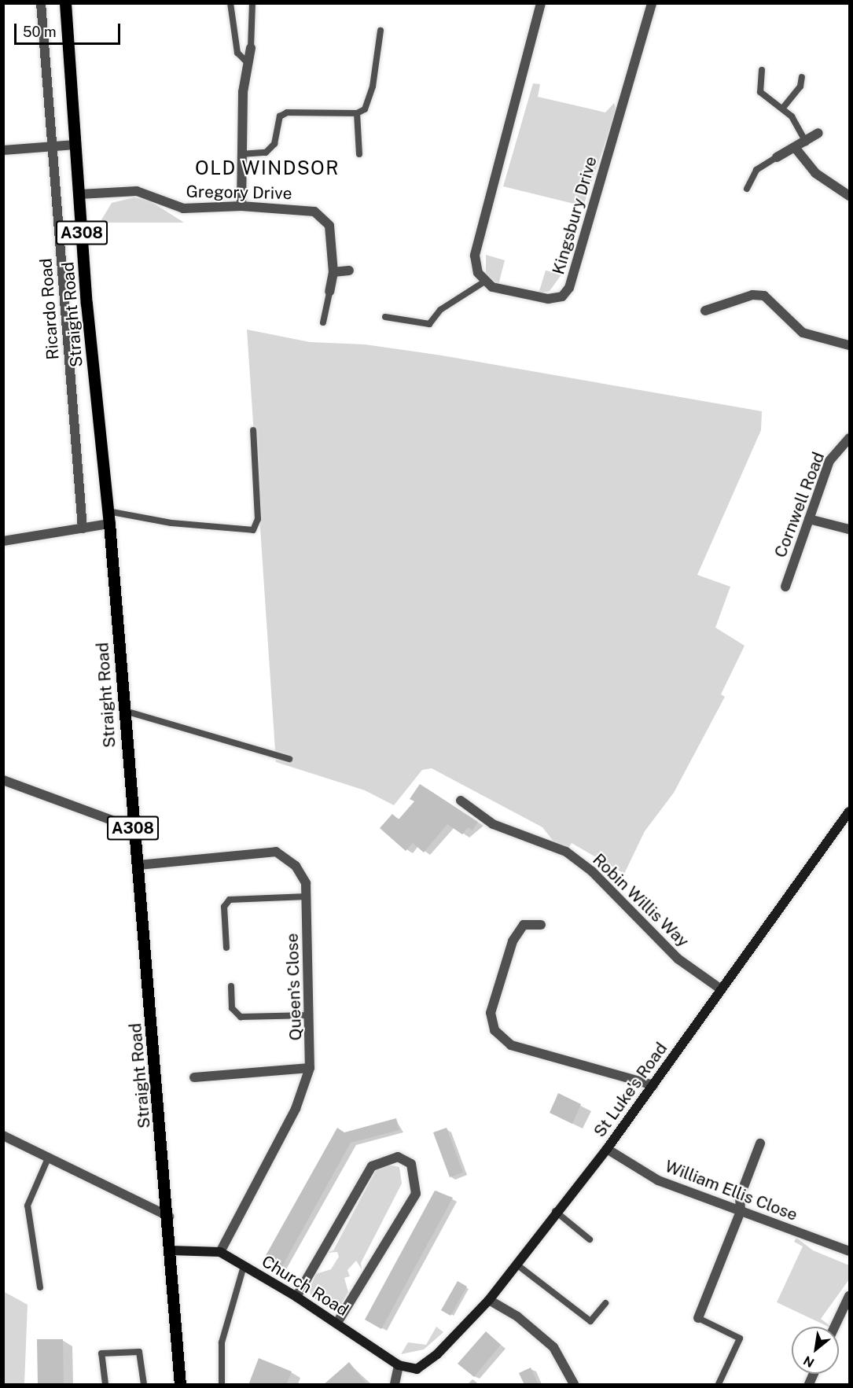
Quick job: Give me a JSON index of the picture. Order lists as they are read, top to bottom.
{
  "streets": {
    "main road": [
      "A308",
      "Straight Road",
      "St Luke's Road",
      "Church Road"
    ],
    "street": [
      "Gregory Drive",
      "Kingsbury Drive",
      "Ricardo Road",
      "Cornwell Road",
      "Robin Willis Way",
      "Queen's Close",
      "William Ellis Close"
    ]
  },
  "crossings": [
    ["Gregory Drive", "Straight Road"],
    ["Straight Road", "Queen's Close"],
    ["Straight Road", "Church Road"],
    ["Robin Willis Way", "St Luke's Road"],
    ["Queen's Close", "Church Road"],
    ["St Luke's Road", "William Ellis Close"],
    ["St Luke's Road", "Church Road"]
  ],
  "districts": ["OLD WINDSOR"],
  "scale_bar": "50 m",
  "north": "bottom left"
}
